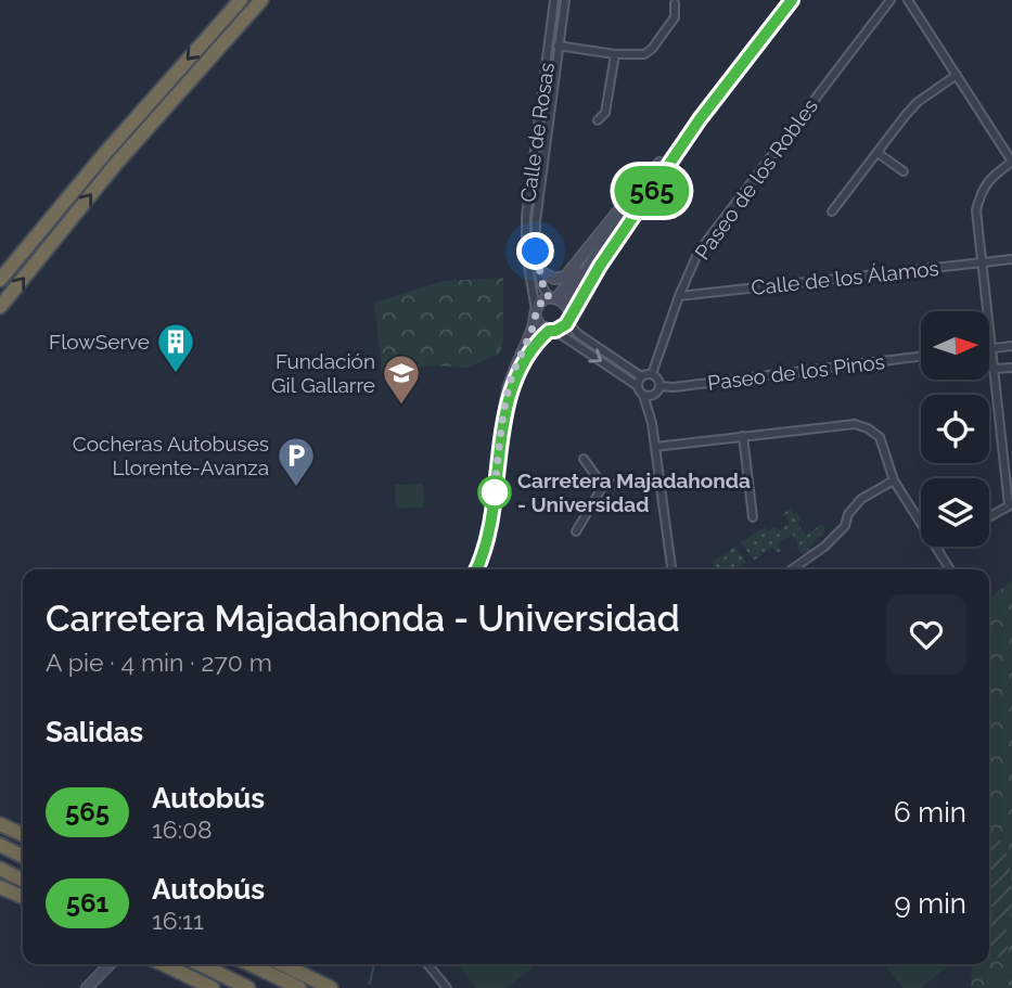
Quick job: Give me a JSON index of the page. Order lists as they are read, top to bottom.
{
  "streets": {
    "street": [
      "Calle de Rosas",
      "Paseo de los Robles",
      "Calle de los Álamos",
      "Paseo de los Pinos"
    ]
  },
  "crossings": [
    ["Paseo de los Robles", "Calle de los Álamos"],
    ["Paseo de los Robles", "Paseo de los Pinos"]
  ],
  "places": {
    "building": ["FlowServe"],
    "school or university": ["Fundación Gil Gallarre"],
    "parking": ["Cocheras Autobuses Llorente-Avanza"],
    "other": ["Carretera Majadahonda - Universidad"]
  },
  "lines": ["bus line 565"],
  "north": "right",
  "page": {
    "on_map": "565",
    "heading": [
      ["Carretera Majadahonda - Universidad", "A pie · 4 min · 270 m"],
      "Salidas"
    ],
    "list": [
      {
        "mark": "565",
        "name": "Autobús",
        "note": "16:08",
        "value": "6 min"
      },
      {
        "mark": "561",
        "name": "Autobús",
        "note": "16:11",
        "value": "9 min"
      }
    ]
  }
}
